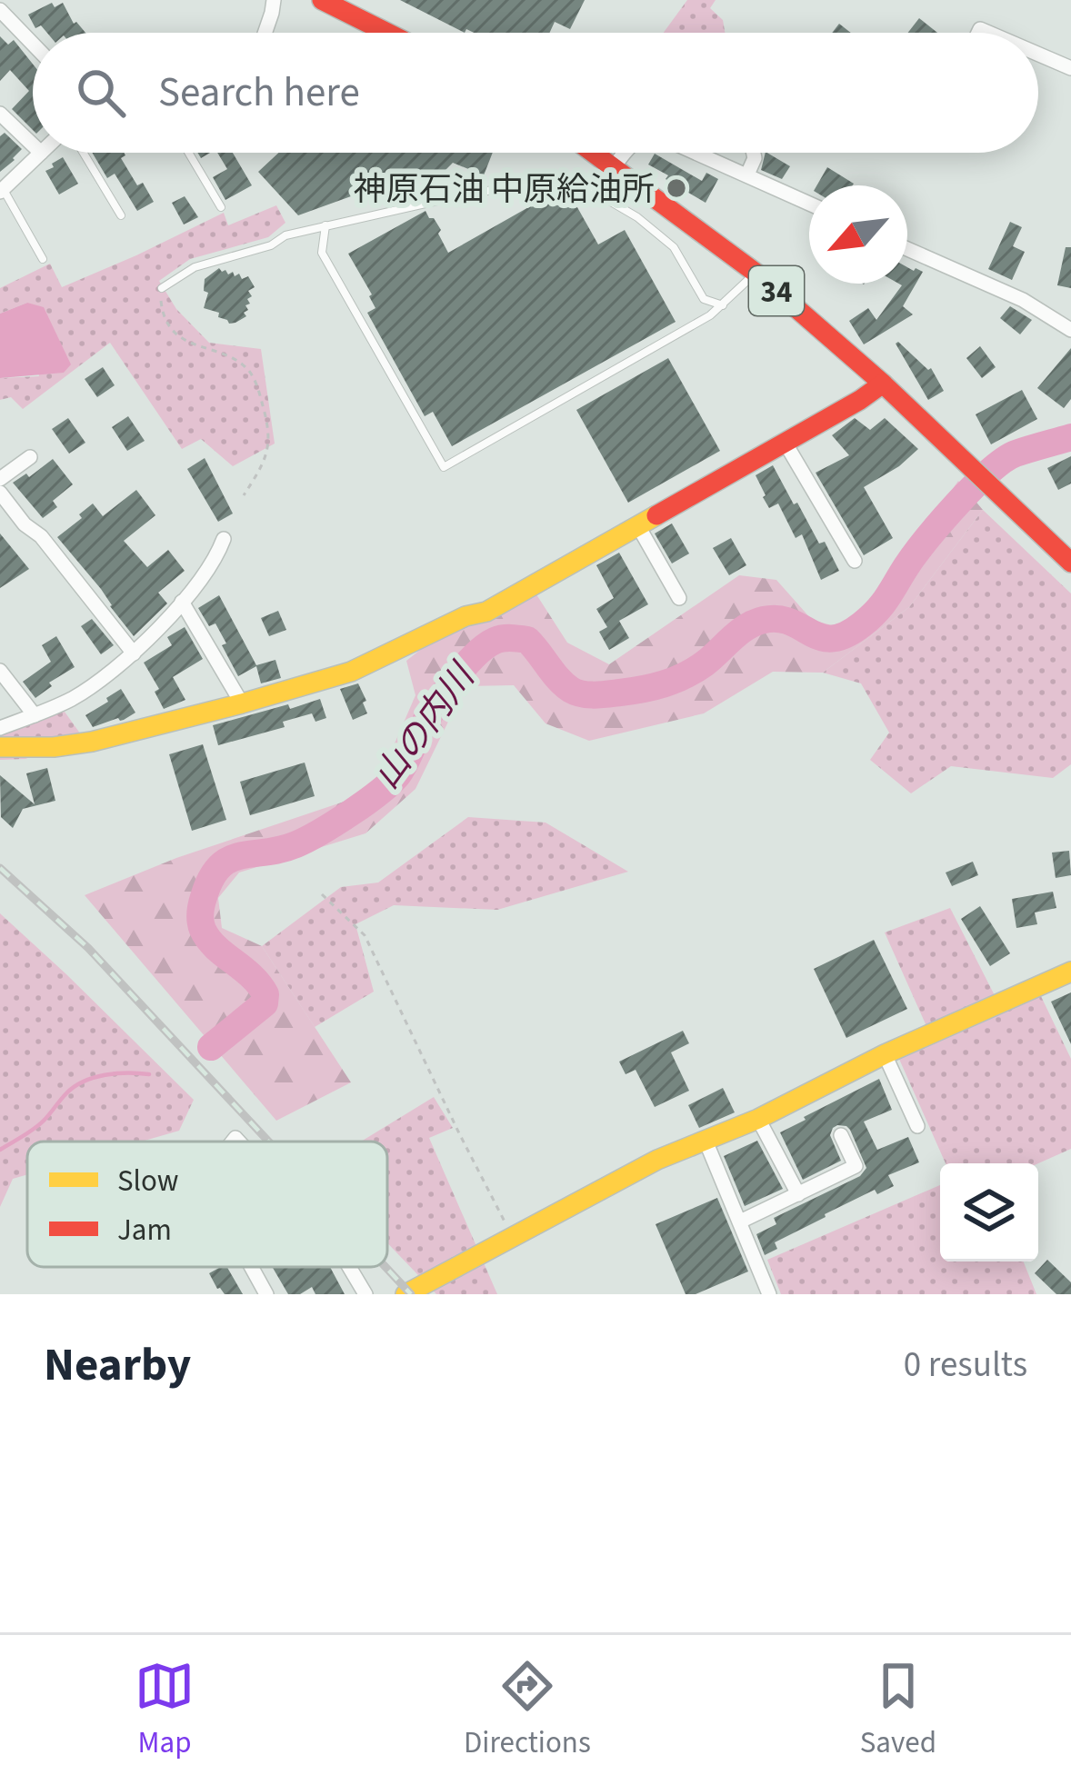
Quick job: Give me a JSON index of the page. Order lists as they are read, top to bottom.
{
  "streets": {
    "main road": ["34"]
  },
  "water": ["山の内川"],
  "places": ["神原石油 中原給油所"],
  "legend": ["Slow", "Jam"],
  "north": "bottom left",
  "page": {
    "search": "Search here",
    "heading": ["Nearby", "0 results"],
    "nav": ["Map", "Directions", "Saved"]
  }
}
